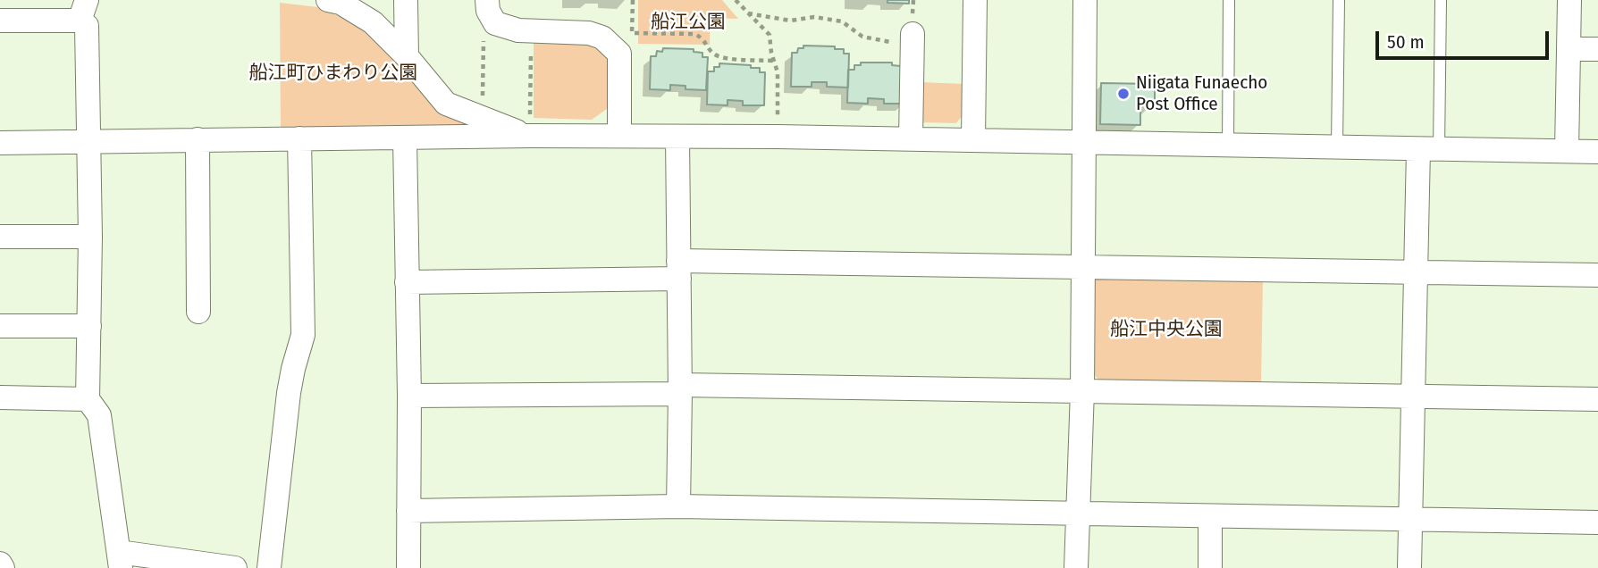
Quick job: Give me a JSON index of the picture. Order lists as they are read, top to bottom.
{
  "parks": ["船江公園", "船江町ひまわり公園", "船江中央公園"],
  "places": ["Niigata Funaecho Post Office"],
  "scale_bar": "50 m"
}
